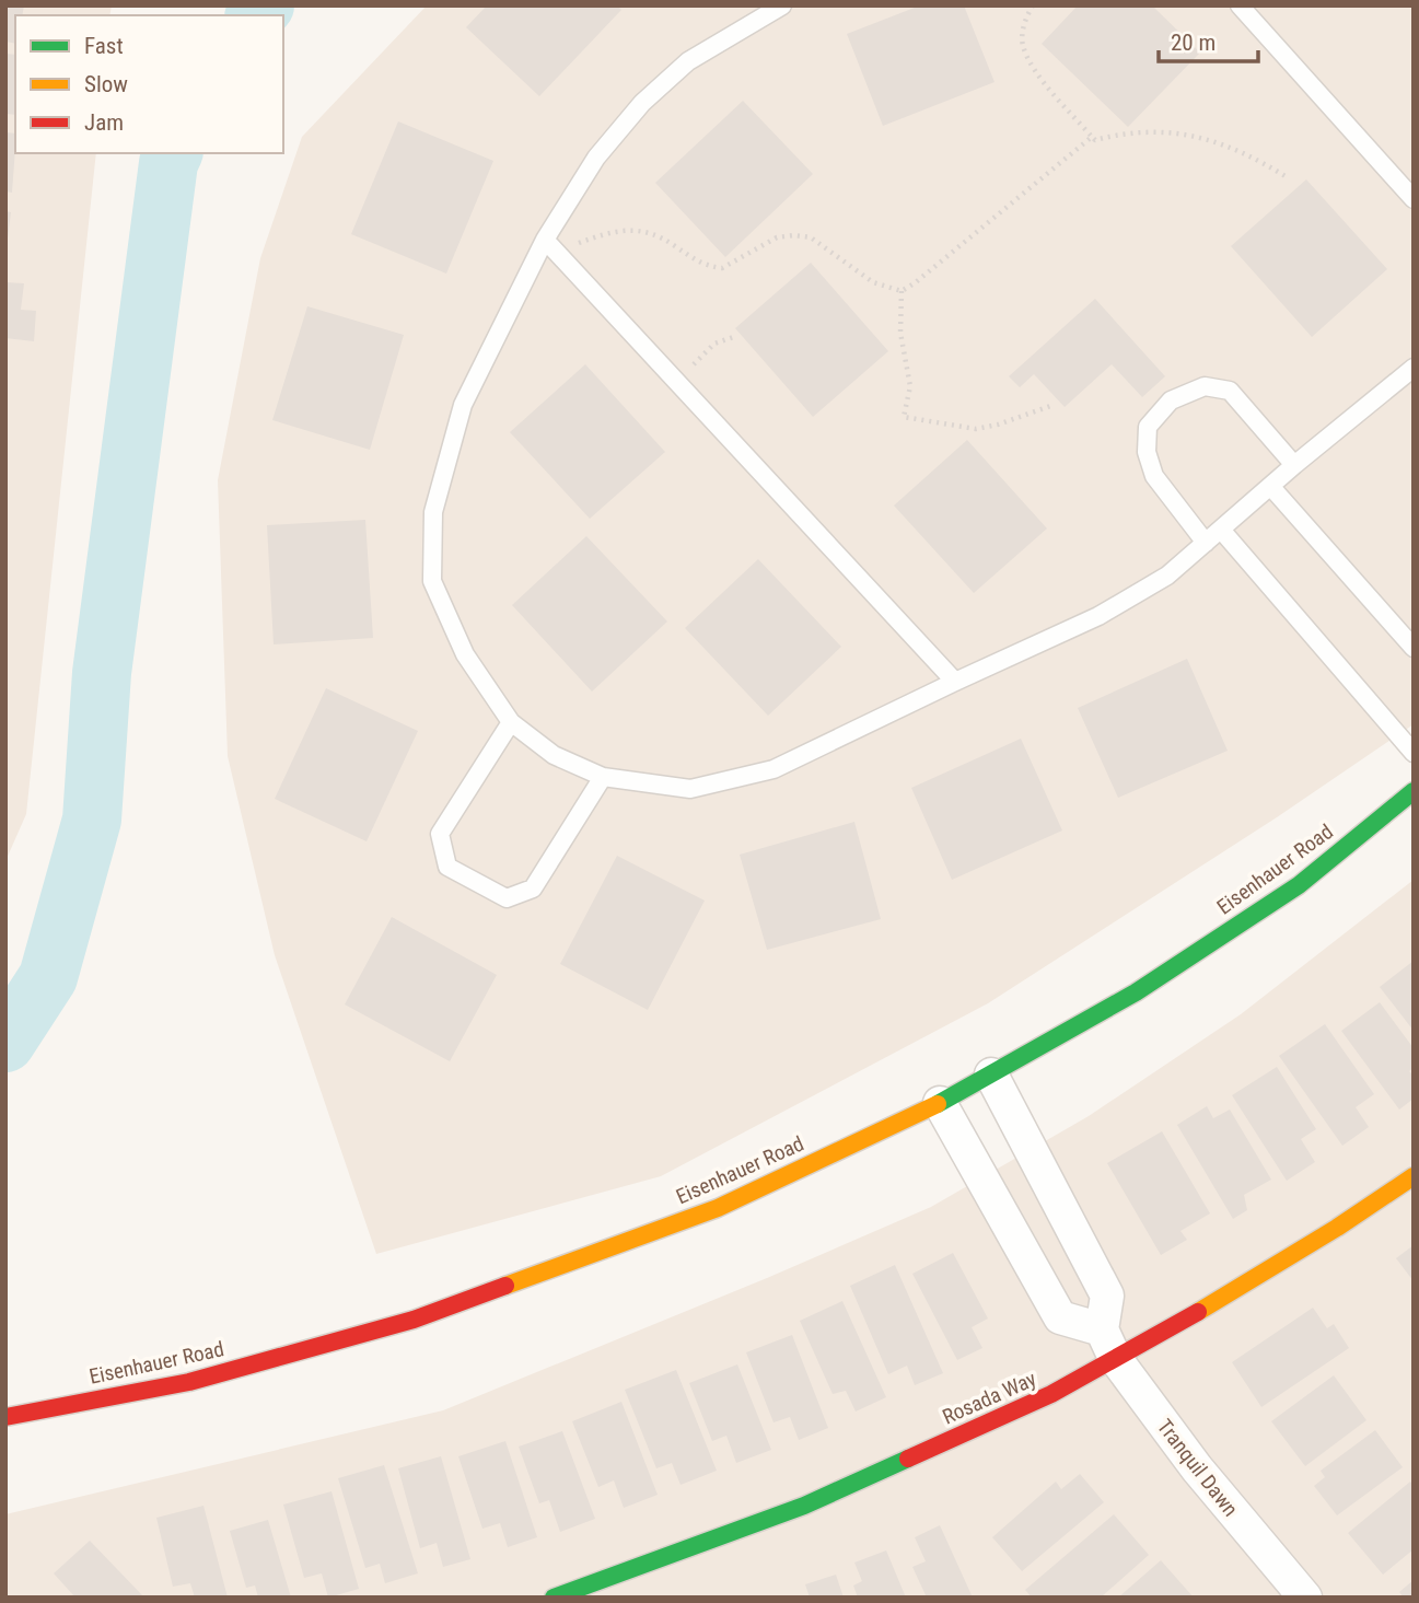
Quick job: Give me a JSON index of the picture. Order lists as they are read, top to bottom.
{
  "streets": {
    "main road": ["Eisenhauer Road", "Rosada Way"],
    "street": ["Tranquil Dawn"]
  },
  "crossings": [
    ["Rosada Way", "Tranquil Dawn"]
  ],
  "legend": ["Fast", "Slow", "Jam"],
  "scale_bar": "20 m"
}
